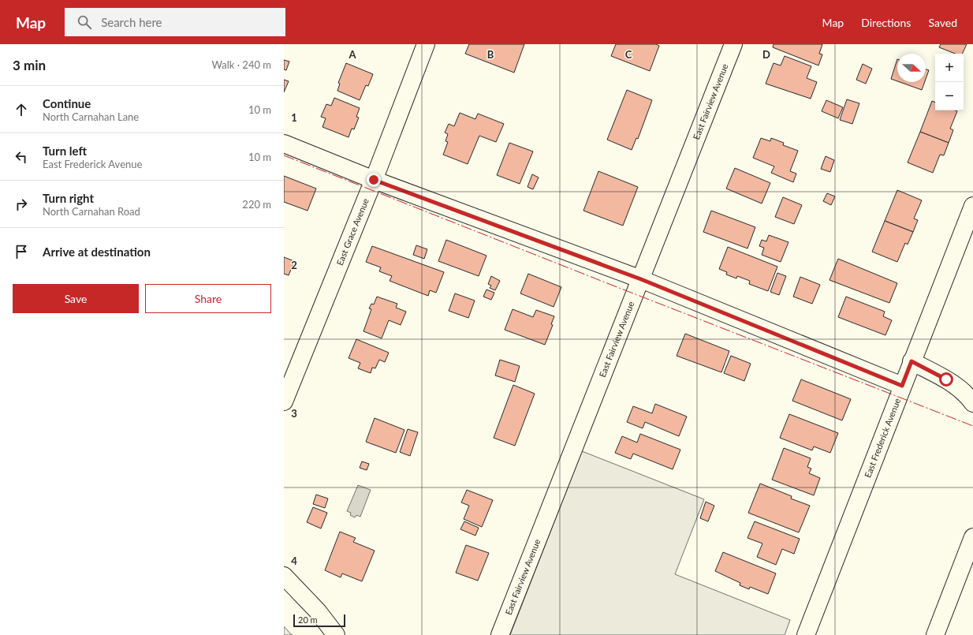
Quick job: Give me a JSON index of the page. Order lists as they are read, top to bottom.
{
  "streets": {
    "street": ["East Fairview Avenue", "East Grace Avenue", "East Frederick Avenue"]
  },
  "scale_bar": "20 m",
  "north": "right",
  "page": {
    "header": "Map",
    "search": "Search here",
    "nav": ["Map", "Directions", "Saved"],
    "heading": ["3 min", "Walk · 240 m"],
    "map_buttons": ["+", "−"],
    "list": [
      ["Continue", "North Carnahan Lane", "10 m"],
      ["Turn left", "East Frederick Avenue", "10 m"],
      ["Turn right", "North Carnahan Road", "220 m"],
      "Arrive at destination"
    ],
    "buttons": ["Save", "Share"],
    "scale": "20 m"
  },
  "grid": {
    "columns": [
      "A",
      "B",
      "C",
      "D"
    ],
    "rows": [
      "1",
      "2",
      "3",
      "4"
    ]
  }
}
